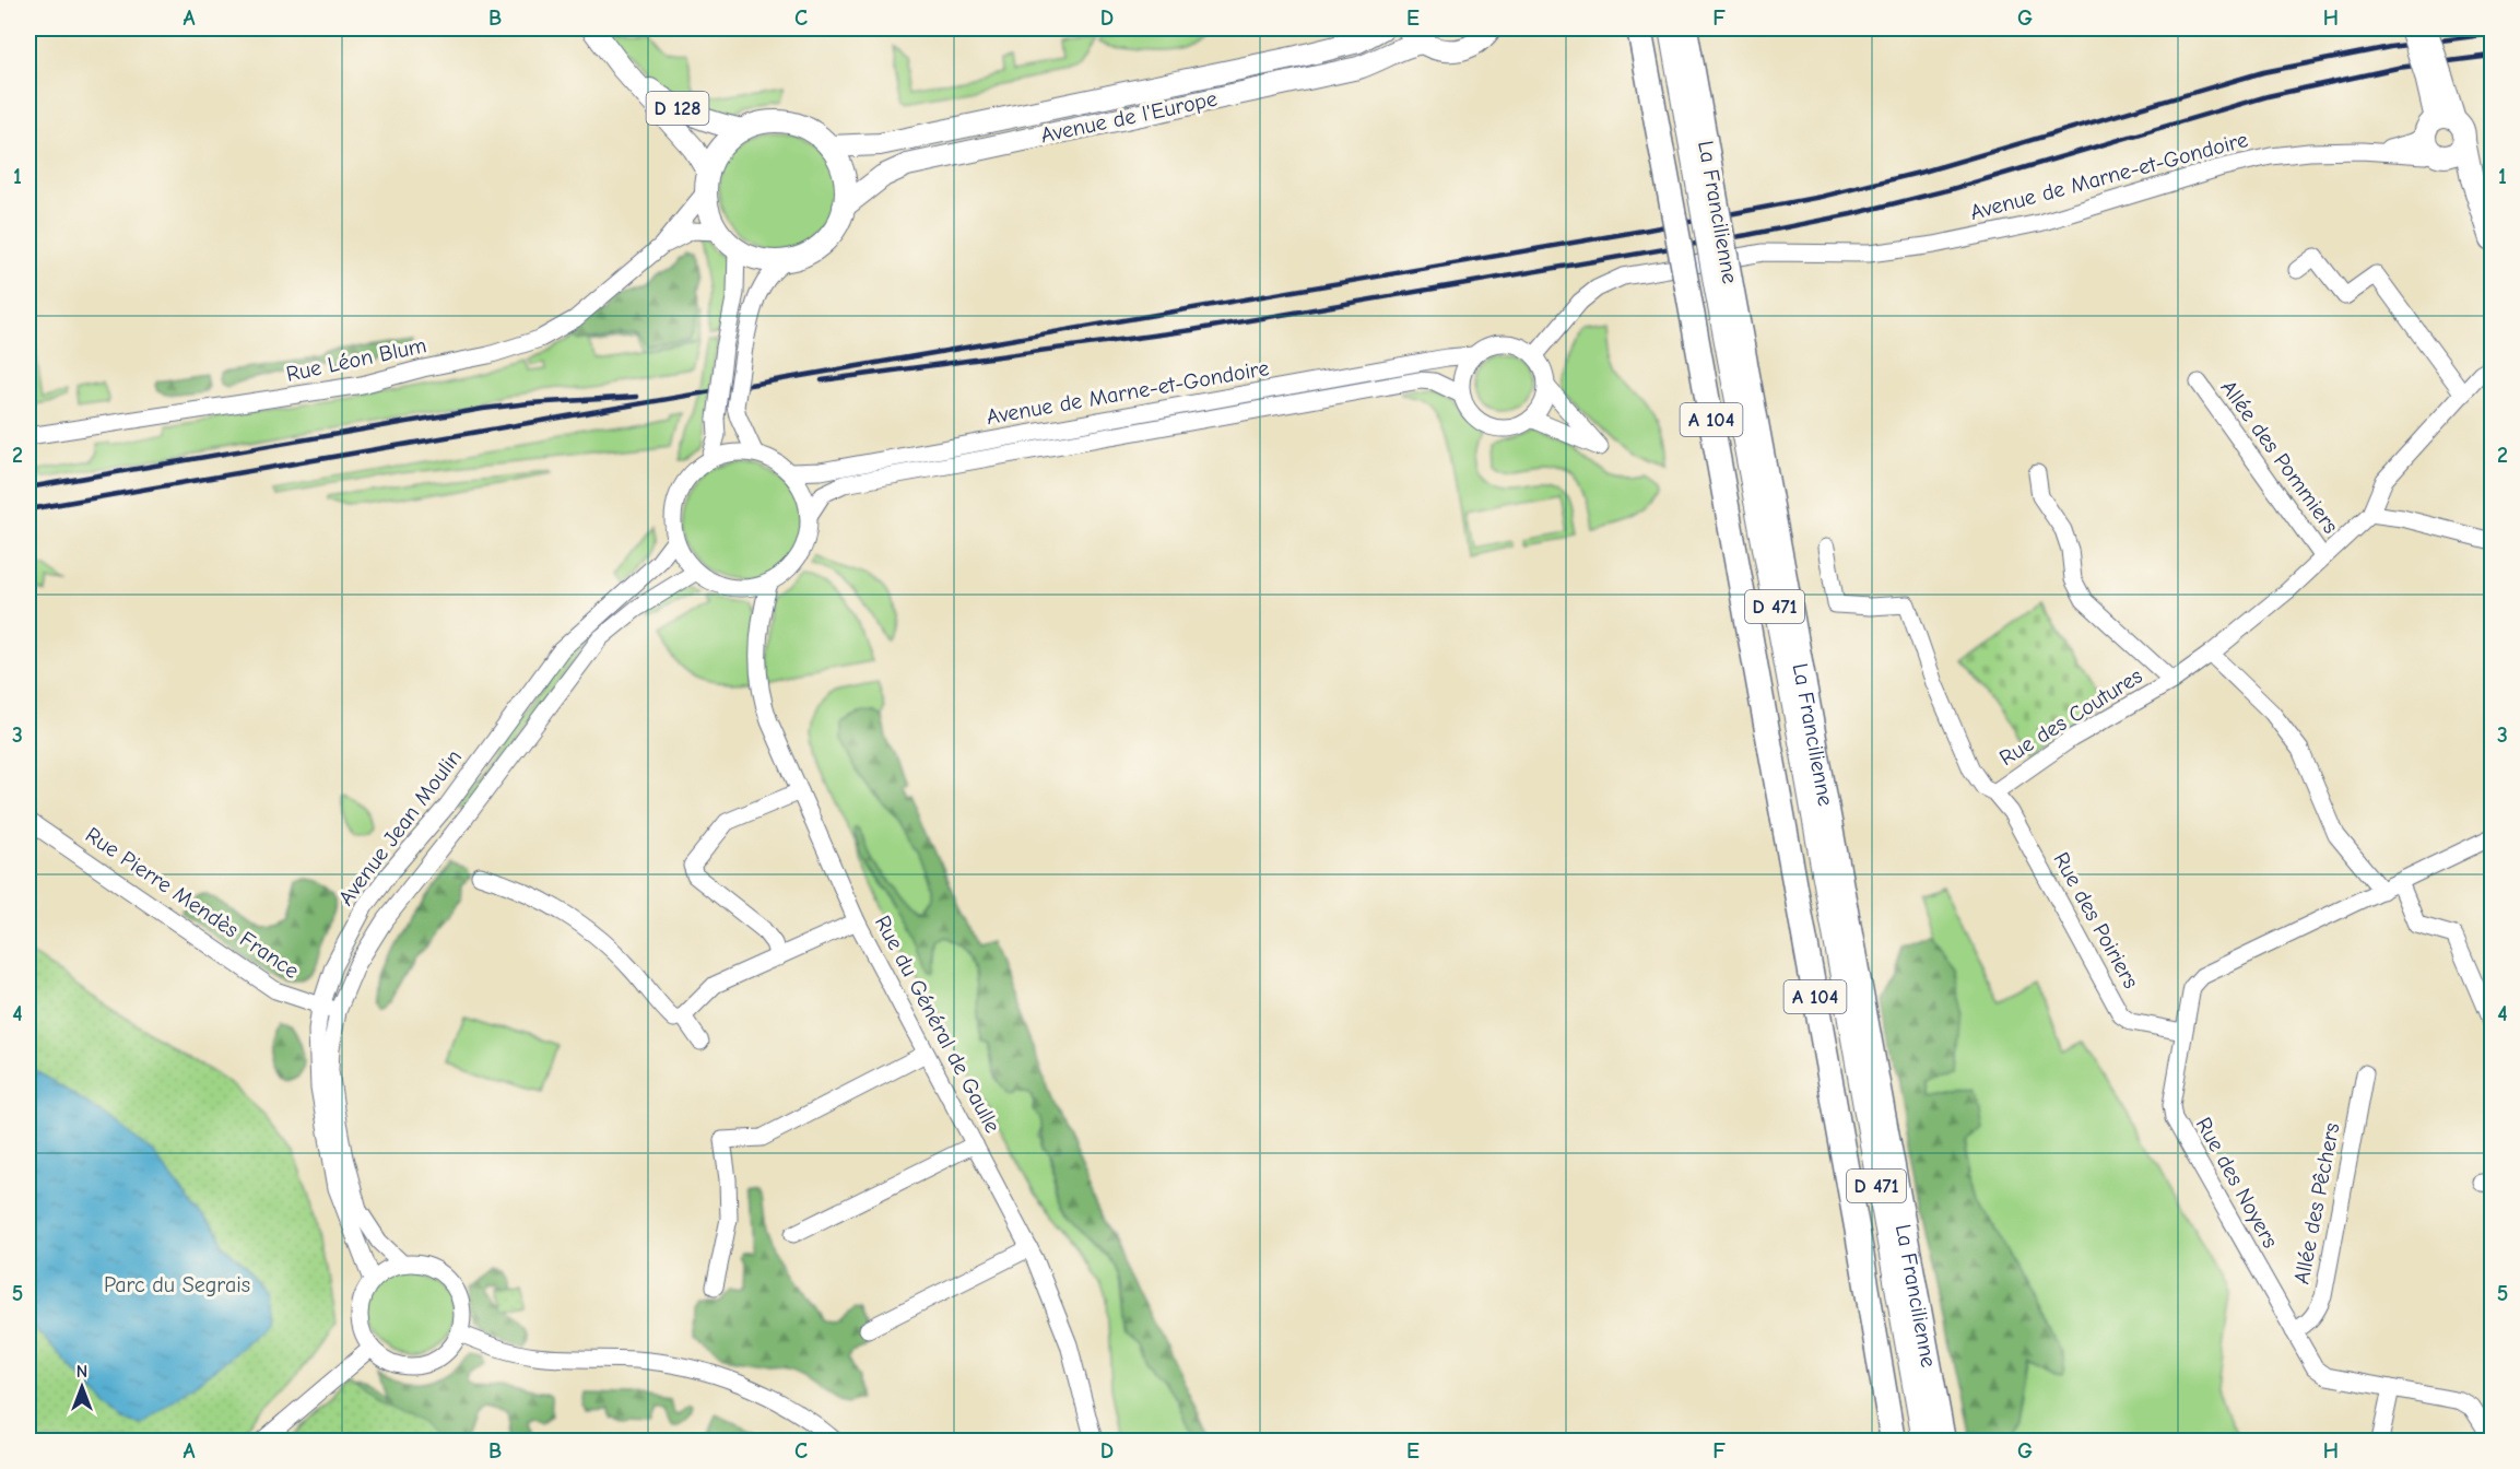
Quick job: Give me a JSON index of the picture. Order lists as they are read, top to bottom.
{
  "streets": {
    "highway": ["La Francilienne", "A 104"],
    "main road": ["D 128", "Avenue de l'Europe", "D 471"],
    "street": [
      "Avenue de Marne-et-Gondoire",
      "Rue Léon Blum",
      "Allée des Pommiers",
      "Rue des Coutures",
      "Avenue Jean Moulin",
      "Rue Pierre Mendès France",
      "Rue des Poiriers",
      "Rue du Général de Gaulle",
      "Rue des Noyers",
      "Allée des Pêchers"
    ]
  },
  "crossings": [
    ["D 128", "Avenue de l'Europe"],
    ["D 128", "Rue Léon Blum"],
    ["Avenue de l'Europe", "Rue Léon Blum"],
    ["Avenue de Marne-et-Gondoire", "Avenue Jean Moulin"],
    ["Avenue de Marne-et-Gondoire", "Rue du Général de Gaulle"],
    ["La Francilienne", "D 471"],
    ["Allée des Pommiers", "Rue des Coutures"],
    ["Rue des Coutures", "Rue des Poiriers"],
    ["Avenue Jean Moulin", "Rue Pierre Mendès France"],
    ["Avenue Jean Moulin", "Rue du Général de Gaulle"],
    ["Rue des Poiriers", "Rue des Noyers"],
    ["Rue des Noyers", "Allée des Pêchers"]
  ],
  "parks": ["Parc du Segrais"],
  "north": "top",
  "grid": {
    "columns": [
      "A",
      "B",
      "C",
      "D",
      "E",
      "F",
      "G",
      "H"
    ],
    "rows": [
      "1",
      "2",
      "3",
      "4",
      "5"
    ]
  }
}
